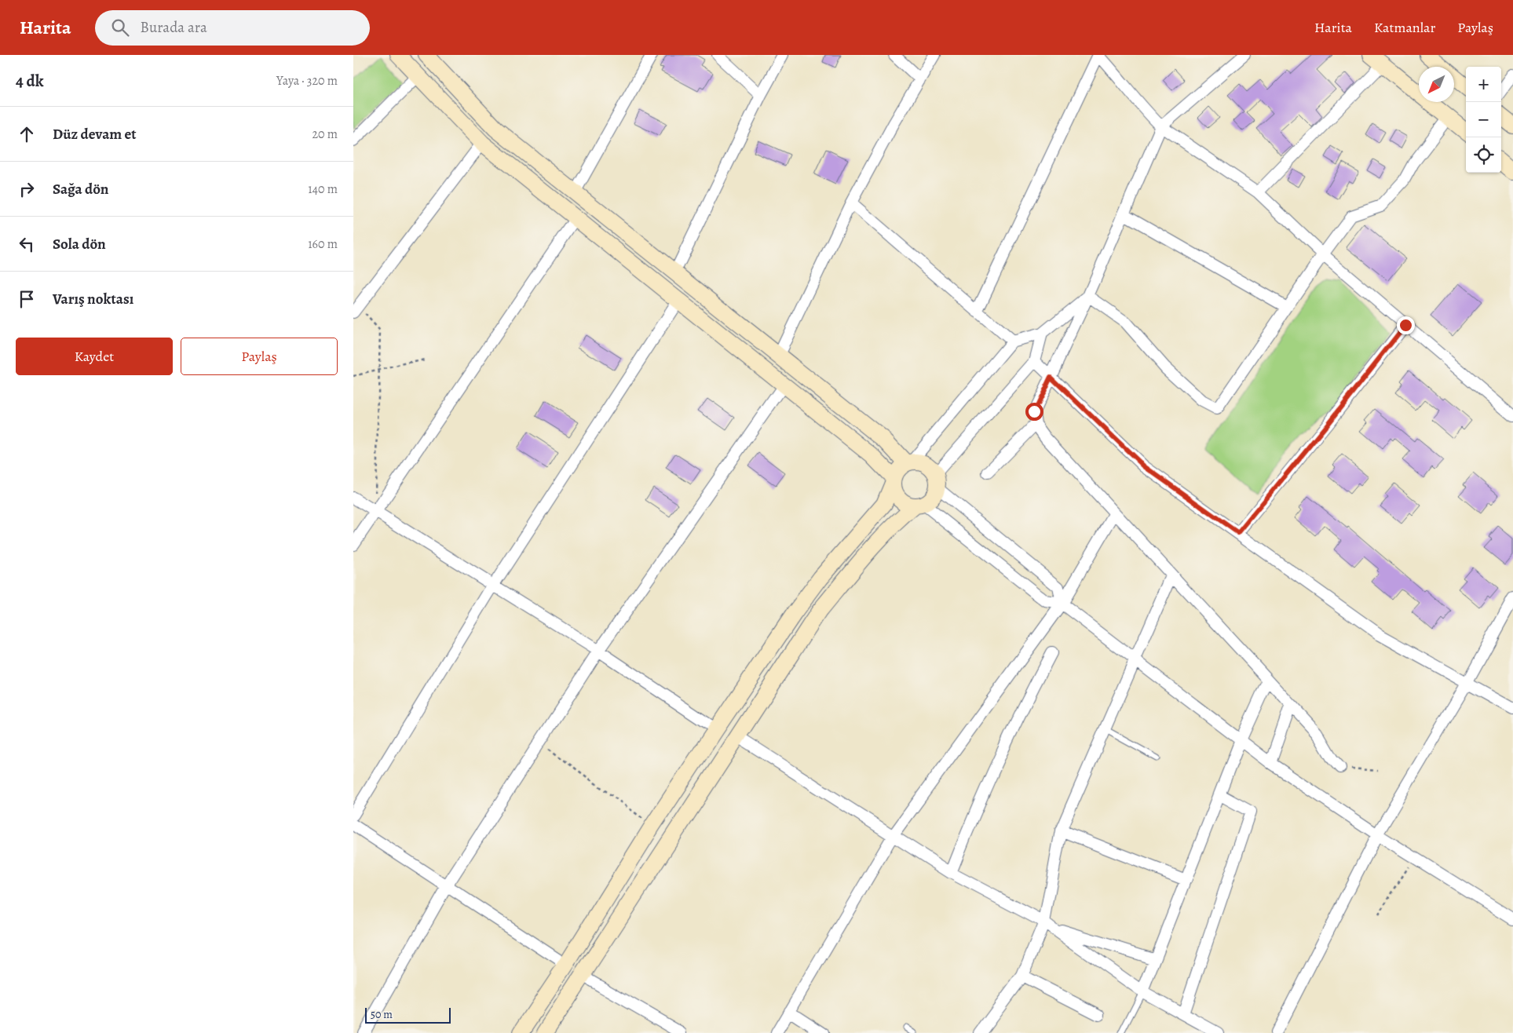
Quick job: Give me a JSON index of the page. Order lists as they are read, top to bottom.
{
  "scale_bar": "50 m",
  "north": "bottom left",
  "page": {
    "header": "Harita",
    "search": "Burada ara",
    "nav": ["Harita", "Katmanlar", "Paylaş"],
    "heading": ["4 dk", "Yaya · 320 m"],
    "map_buttons": ["+", "−"],
    "list": [
      ["Düz devam et", "20 m"],
      ["Sağa dön", "140 m"],
      ["Sola dön", "160 m"],
      "Varış noktası"
    ],
    "buttons": ["Kaydet", "Paylaş"],
    "scale": "50 m"
  }
}
